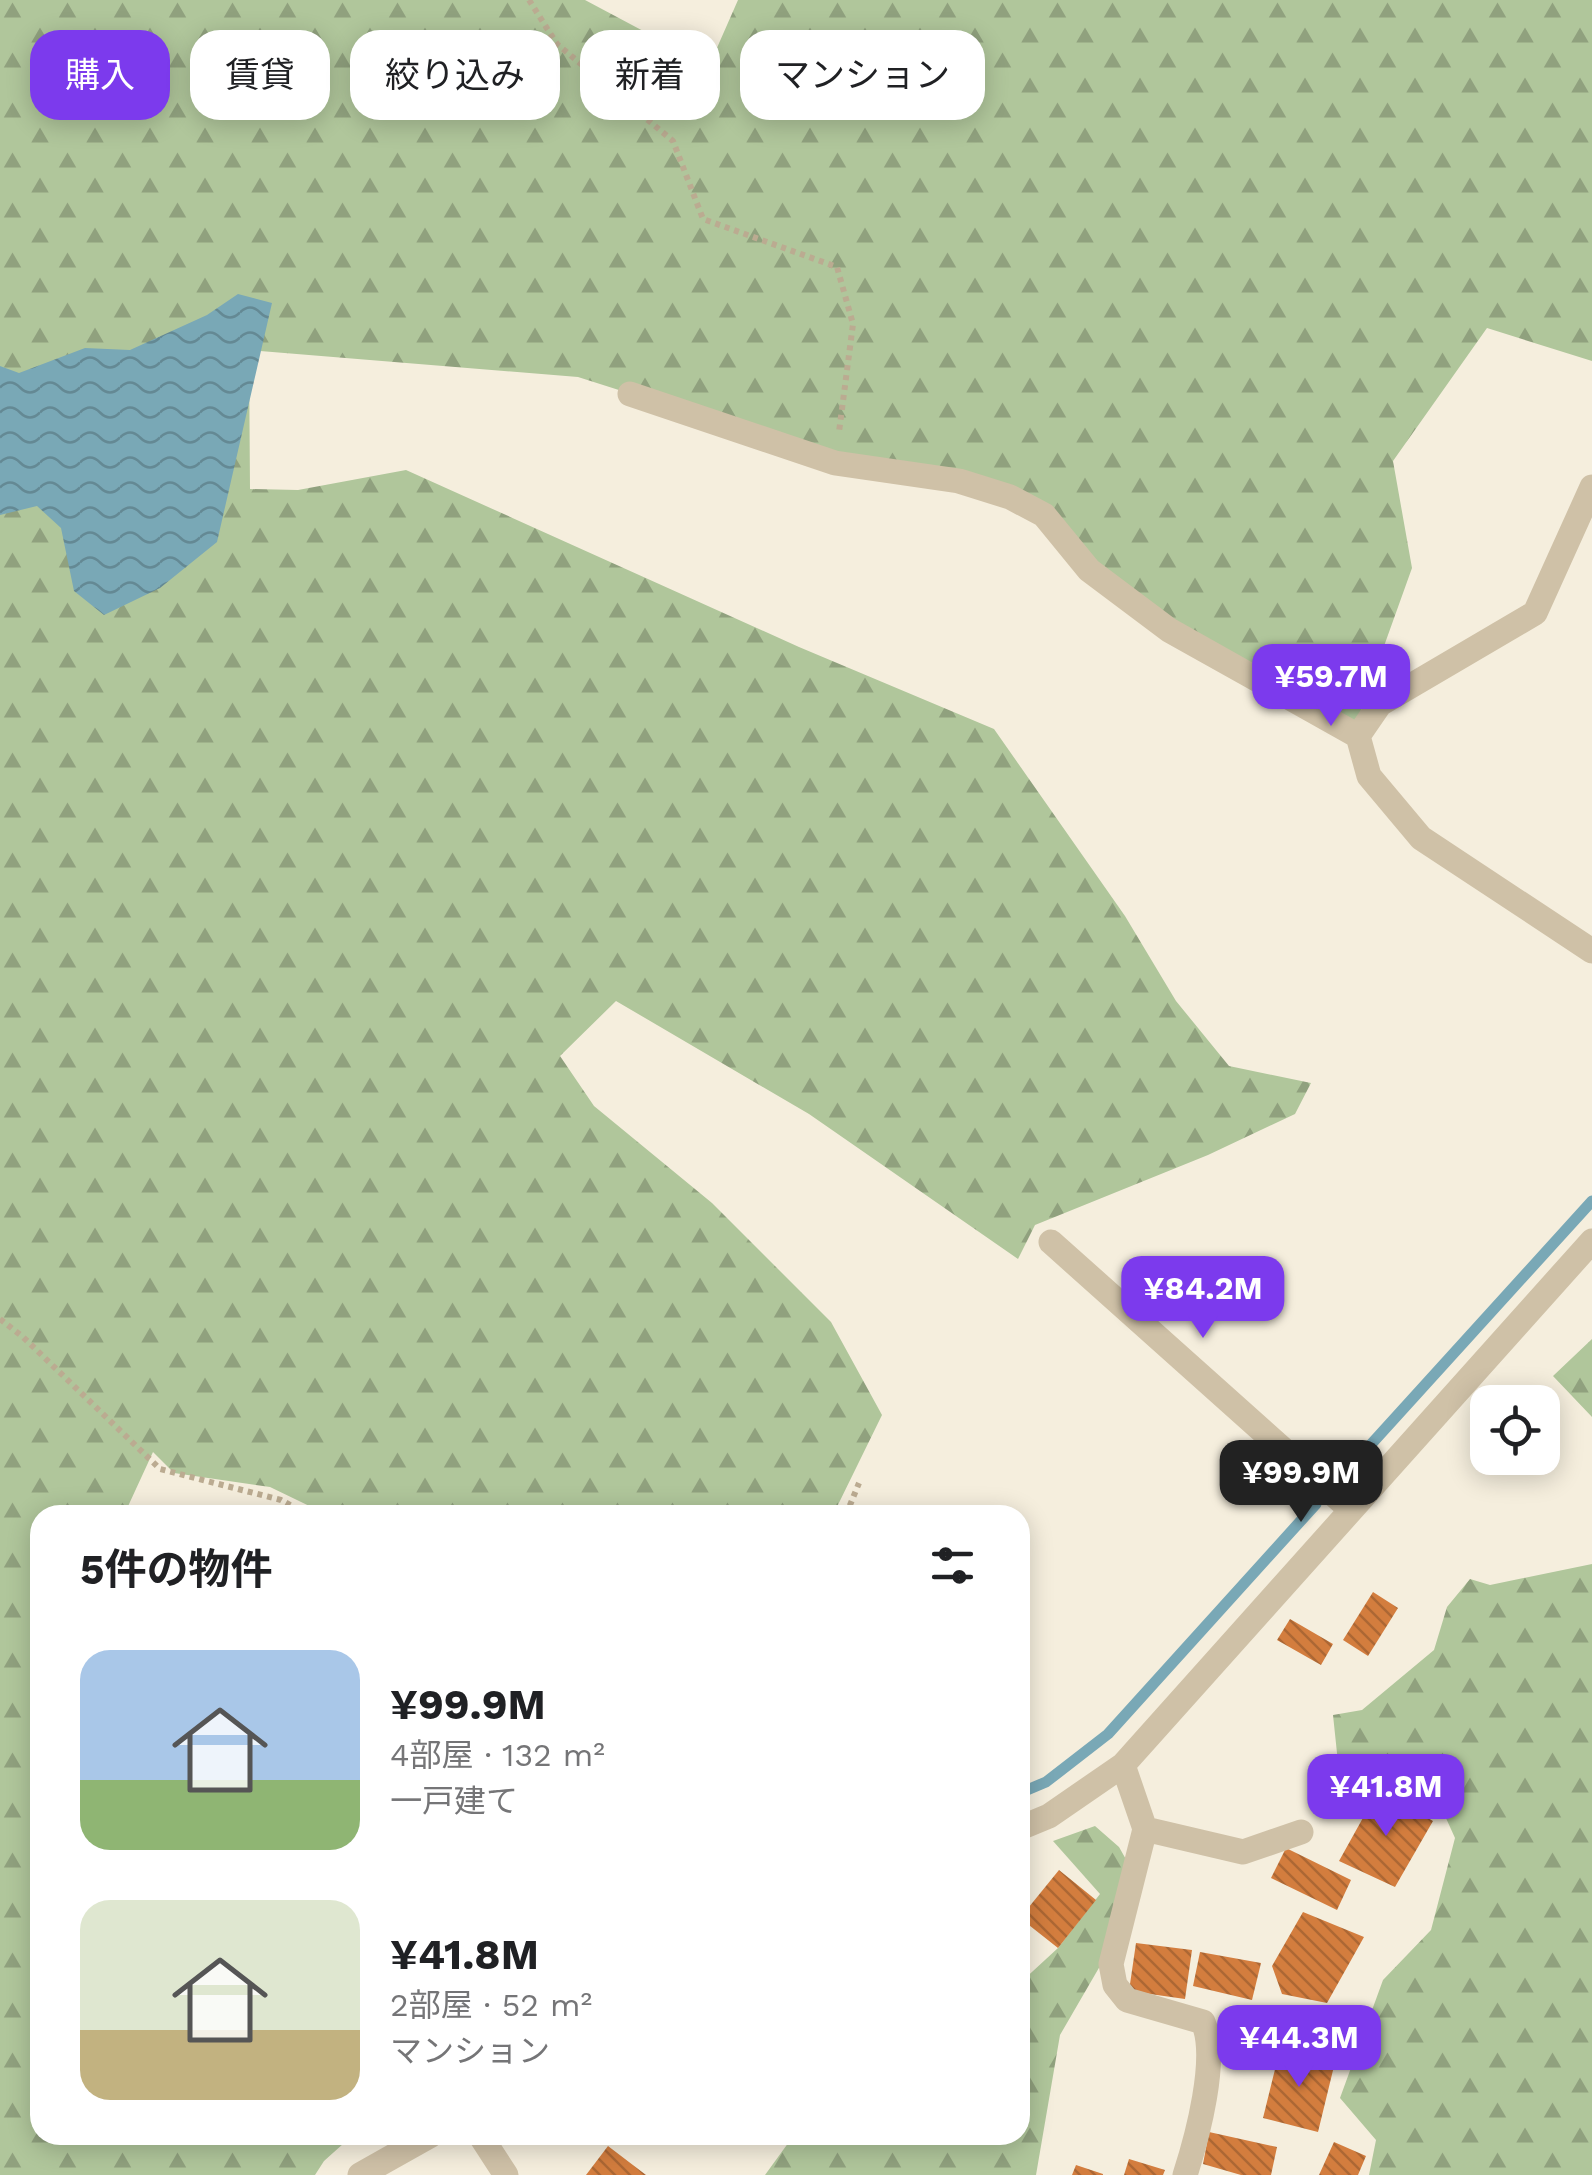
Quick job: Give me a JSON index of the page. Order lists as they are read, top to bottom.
{
  "page": {
    "chip": [
      "購入",
      "賃貸",
      "絞り込み",
      "新着",
      "マンション"
    ],
    "price": [
      "¥59.7M",
      "¥84.2M",
      "¥99.9M",
      "¥41.8M",
      "¥44.3M"
    ],
    "heading": "5件の物件",
    "list": [
      {
        "name": "¥99.9M",
        "note": "4部屋 · 132 m² · 一戸建て"
      },
      {
        "name": "¥41.8M",
        "note": "2部屋 · 52 m² · マンション"
      }
    ]
  }
}
